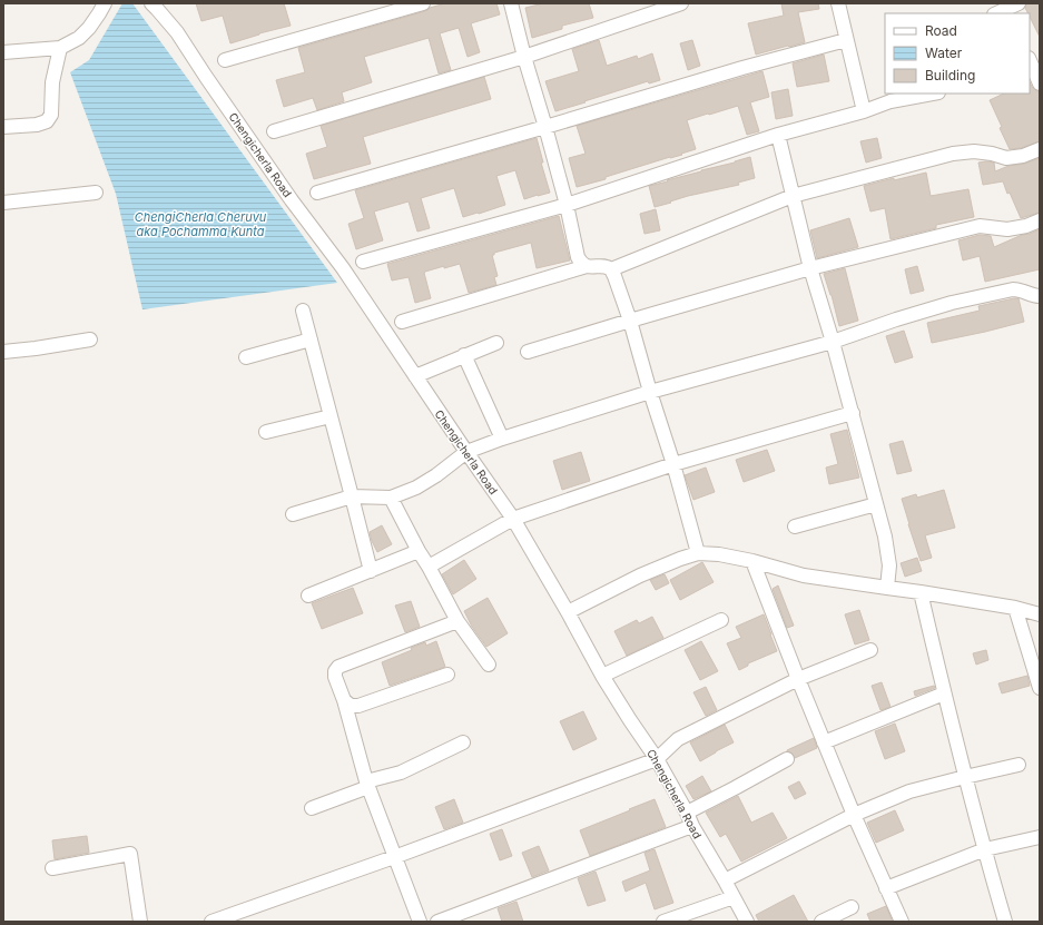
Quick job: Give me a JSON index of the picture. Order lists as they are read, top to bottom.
{
  "streets": {
    "street": ["Chengicherla Road"]
  },
  "water": ["ChengiCherla Cheruvu aka Pochamma Kunta"],
  "legend": ["Road", "Water", "Building"]
}
